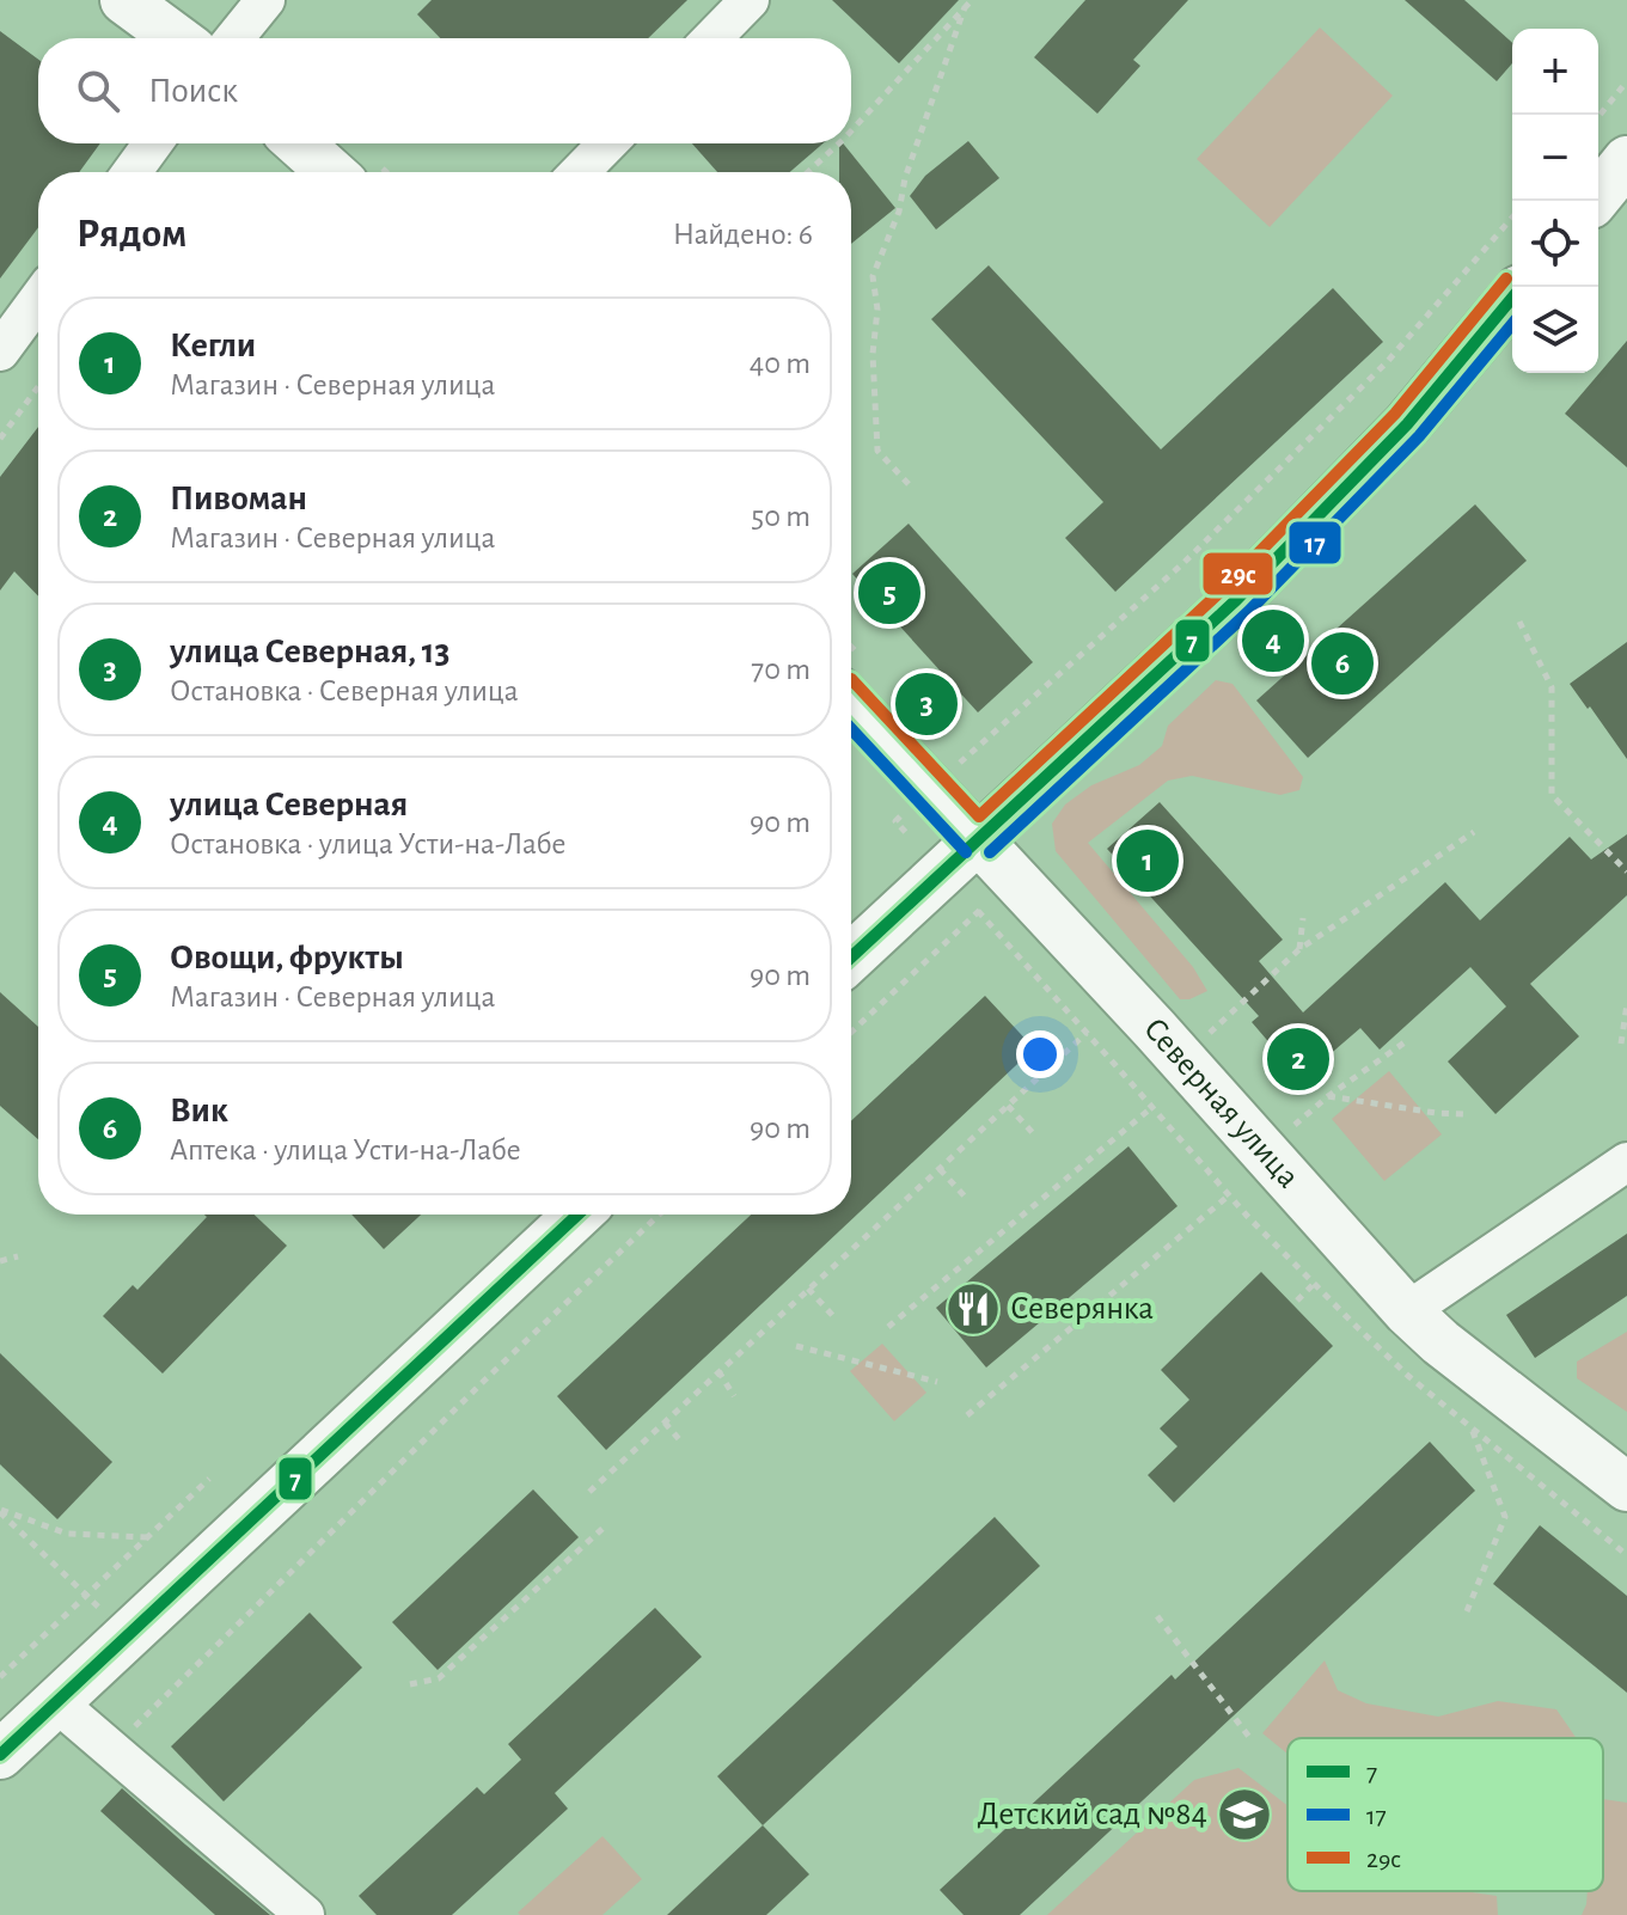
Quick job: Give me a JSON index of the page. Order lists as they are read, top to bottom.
{
  "streets": {
    "street": ["Северная улица"]
  },
  "places": {
    "restaurant": ["Северянка"],
    "school or university": ["Детский сад №84"]
  },
  "lines": ["transit line 29с", "transit line 7", "transit line 17"],
  "legend": ["7", "17", "29с"],
  "page": {
    "map_buttons": ["+", "−"],
    "search": "Поиск",
    "heading": ["Рядом", "Найдено: 6"],
    "list": [
      {
        "mark": "1",
        "name": "Кегли",
        "note": "Магазин · Северная улица",
        "value": "40 m"
      },
      {
        "mark": "2",
        "name": "Пивоман",
        "note": "Магазин · Северная улица",
        "value": "50 m"
      },
      {
        "mark": "3",
        "name": "улица Северная, 13",
        "note": "Остановка · Северная улица",
        "value": "70 m"
      },
      {
        "mark": "4",
        "name": "улица Северная",
        "note": "Остановка · улица Усти-на-Лабе",
        "value": "90 m"
      },
      {
        "mark": "5",
        "name": "Овощи, фрукты",
        "note": "Магазин · Северная улица",
        "value": "90 m"
      },
      {
        "mark": "6",
        "name": "Вик",
        "note": "Аптека · улица Усти-на-Лабе",
        "value": "90 m"
      }
    ],
    "pins": [
      "5",
      "4",
      "6",
      "3",
      "1",
      "2"
    ]
  }
}
